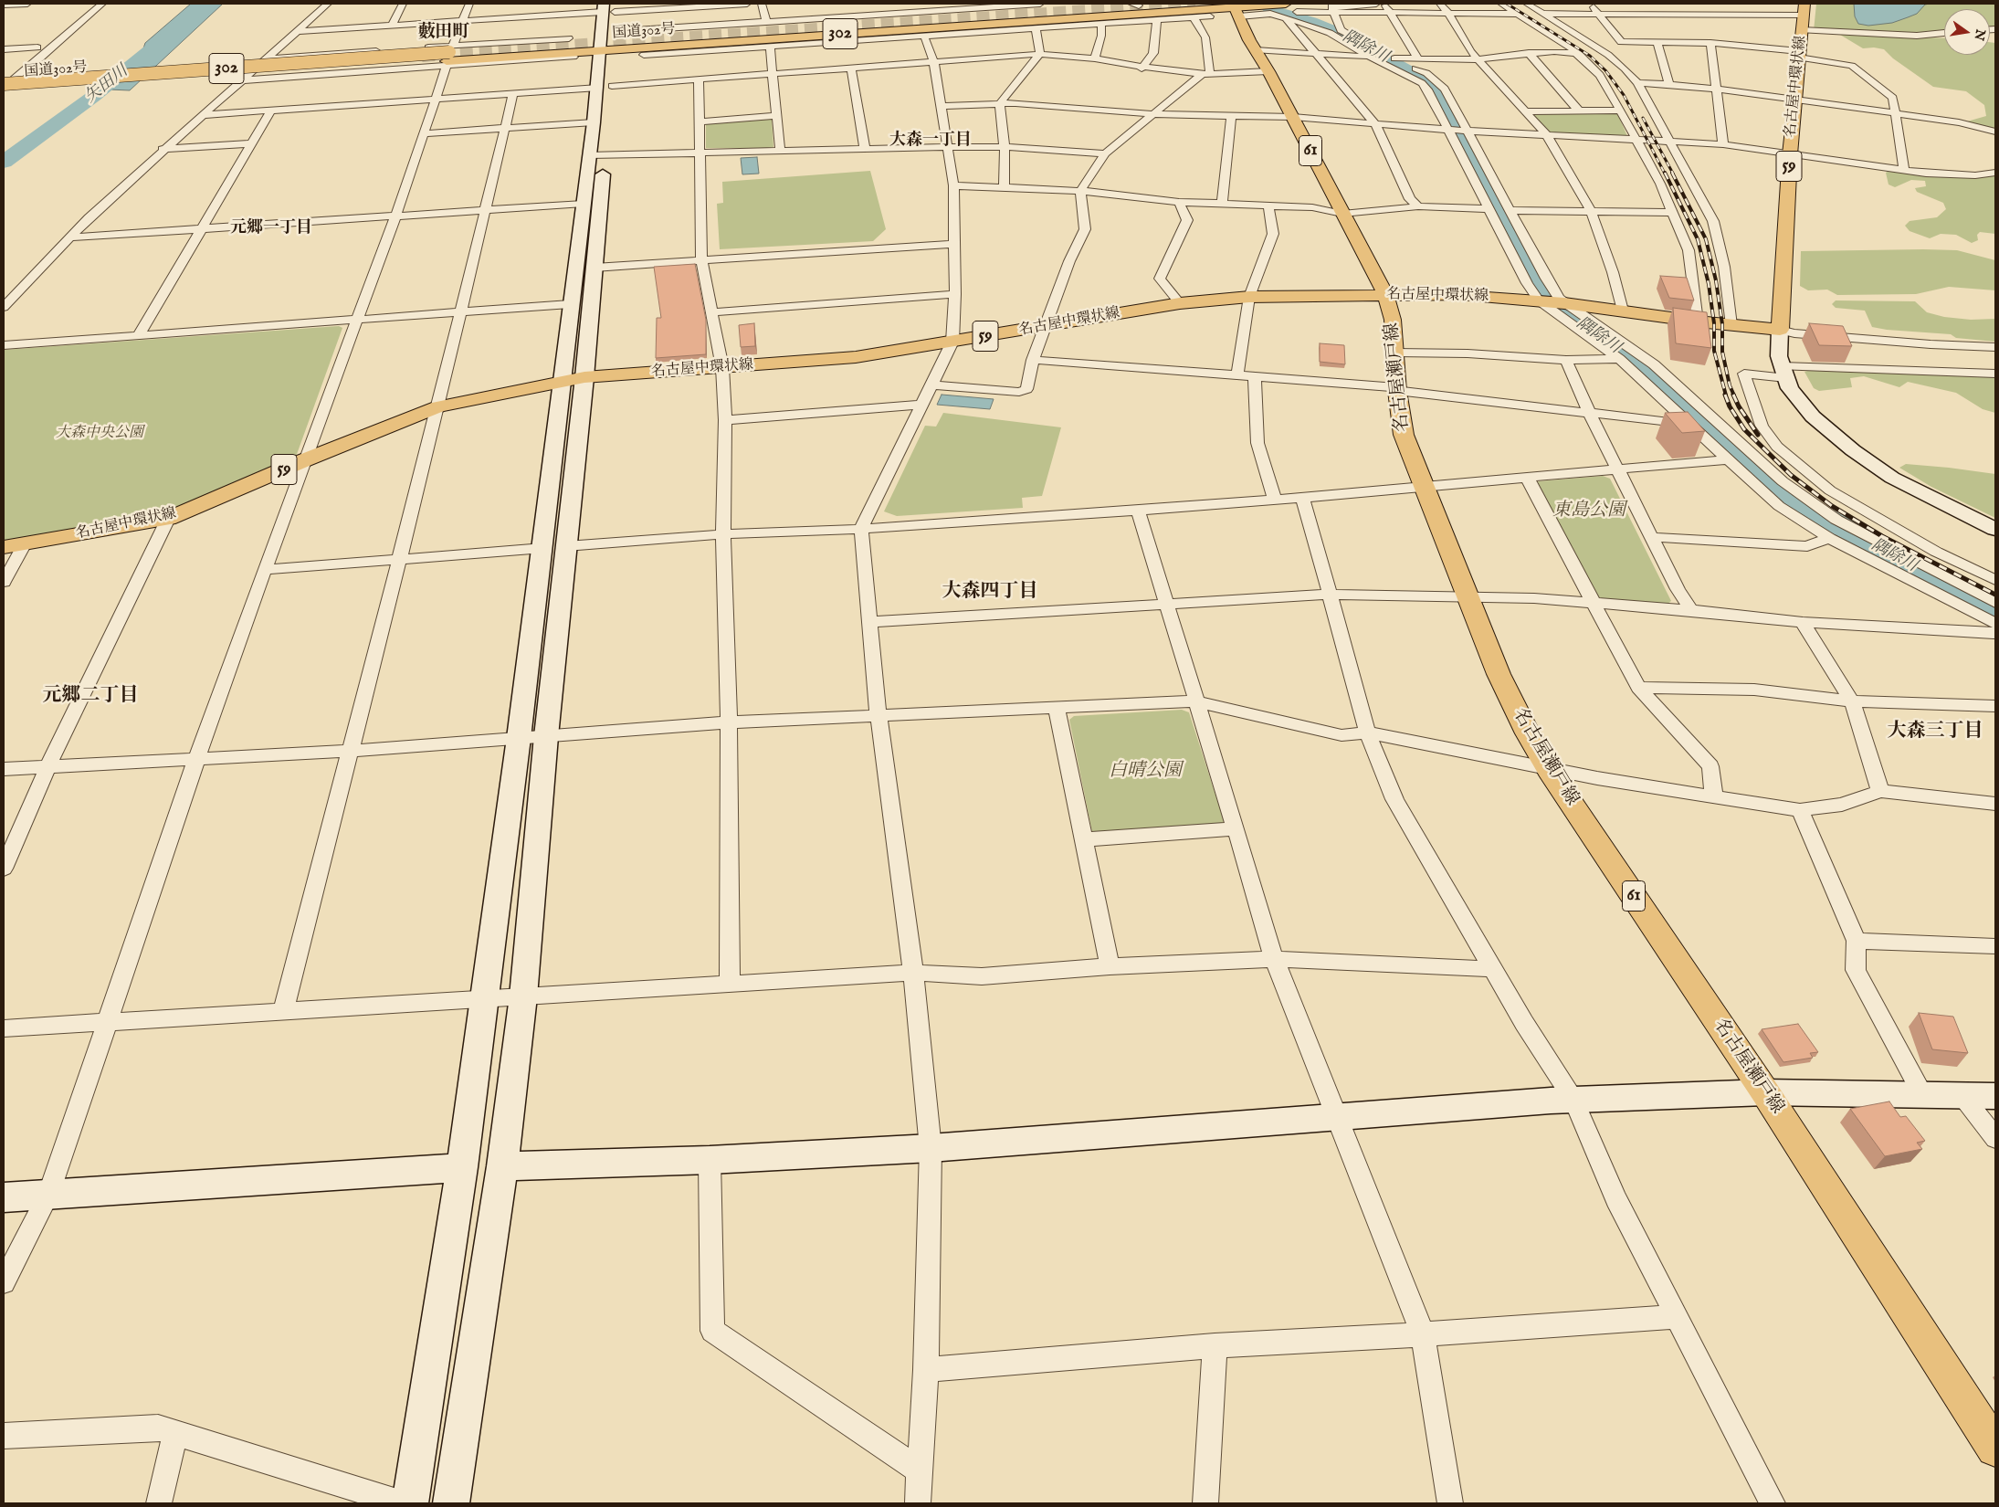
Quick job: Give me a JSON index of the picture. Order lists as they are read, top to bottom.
{
  "streets": {
    "main road": [
      "国道302号",
      "302",
      "名古屋中環状線",
      "61",
      "59",
      "名古屋瀬戸線"
    ]
  },
  "crossings": [
    ["国道302号", "名古屋瀬戸線"],
    ["名古屋中環状線", "名古屋瀬戸線"]
  ],
  "districts": [
    "藪田町",
    "大森一丁目",
    "元郷一丁目",
    "大森四丁目",
    "元郷二丁目",
    "大森三丁目"
  ],
  "water": ["隅除川", "矢田川"],
  "parks": ["大森中央公園", "東島公園", "白晴公園"],
  "north": "right"
}
